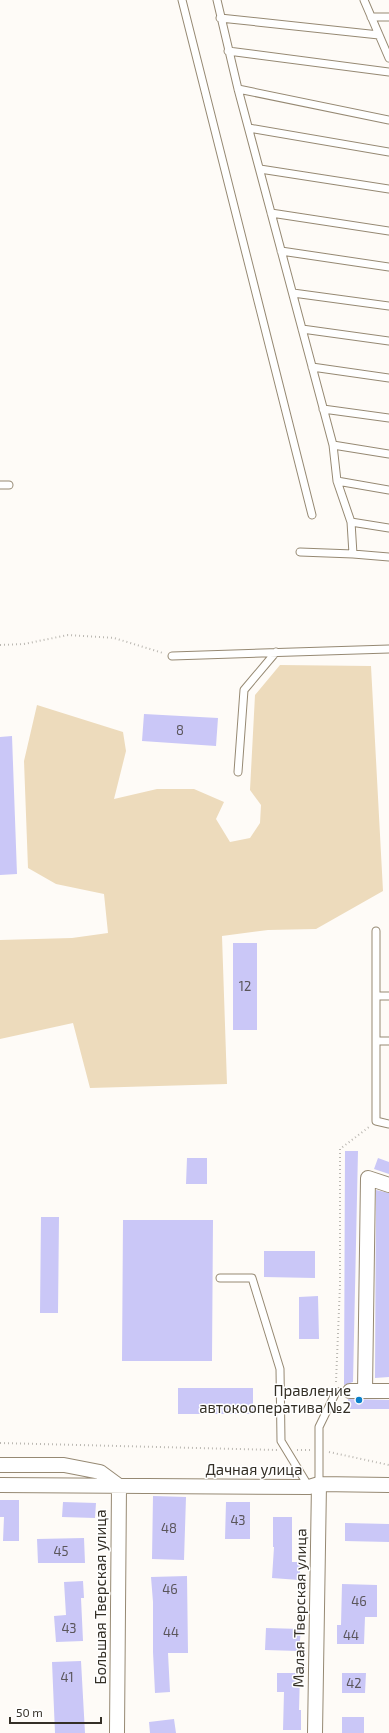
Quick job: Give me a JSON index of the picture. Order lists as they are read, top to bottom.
{
  "streets": {
    "street": ["Дачная улица", "Большая Тверская улица", "Малая Тверская улица"]
  },
  "crossings": [
    ["Дачная улица", "Большая Тверская улица"],
    ["Дачная улица", "Малая Тверская улица"]
  ],
  "places": ["Правление автокооператива №2"],
  "house_numbers": [
    "8",
    "12",
    "43",
    "48",
    "45",
    "46",
    "46",
    "43",
    "44",
    "44",
    "41",
    "42"
  ],
  "scale_bar": "50 m"
}
